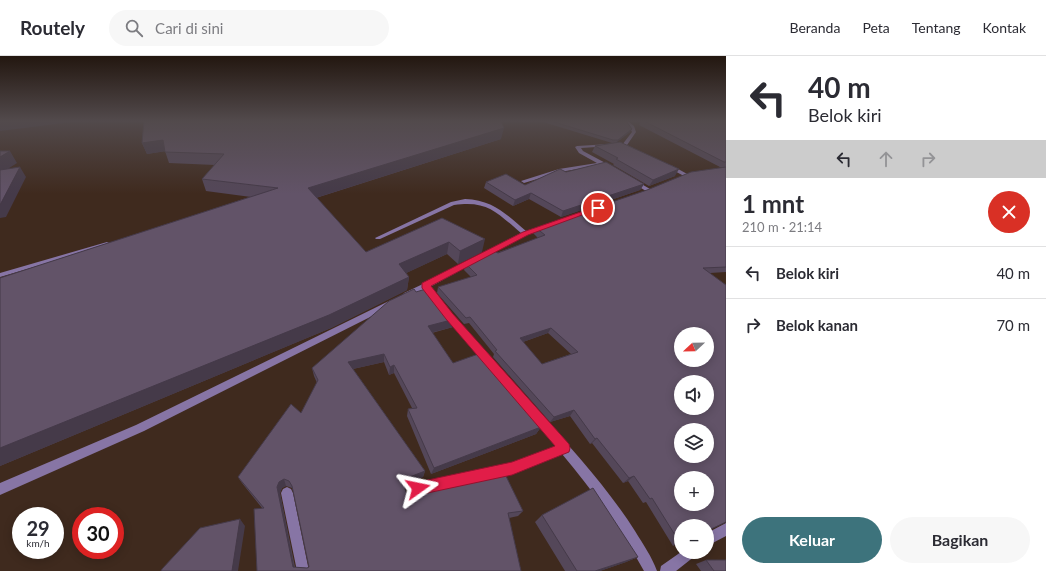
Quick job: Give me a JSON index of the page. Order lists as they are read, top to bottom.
{
  "north": "left",
  "page": {
    "header": "Routely",
    "search": "Cari di sini",
    "nav": [
      "Beranda",
      "Peta",
      "Tentang",
      "Kontak"
    ],
    "turn": ["40 m", "Belok kiri"],
    "heading": ["1 mnt", "210 m · 21:14"],
    "list": [
      {
        "name": "Belok kiri",
        "value": "40 m"
      },
      {
        "name": "Belok kanan",
        "value": "70 m"
      }
    ],
    "map_buttons": ["+", "−"],
    "speed": "29 km/h",
    "limit": "30",
    "buttons": ["Keluar", "Bagikan"]
  }
}
